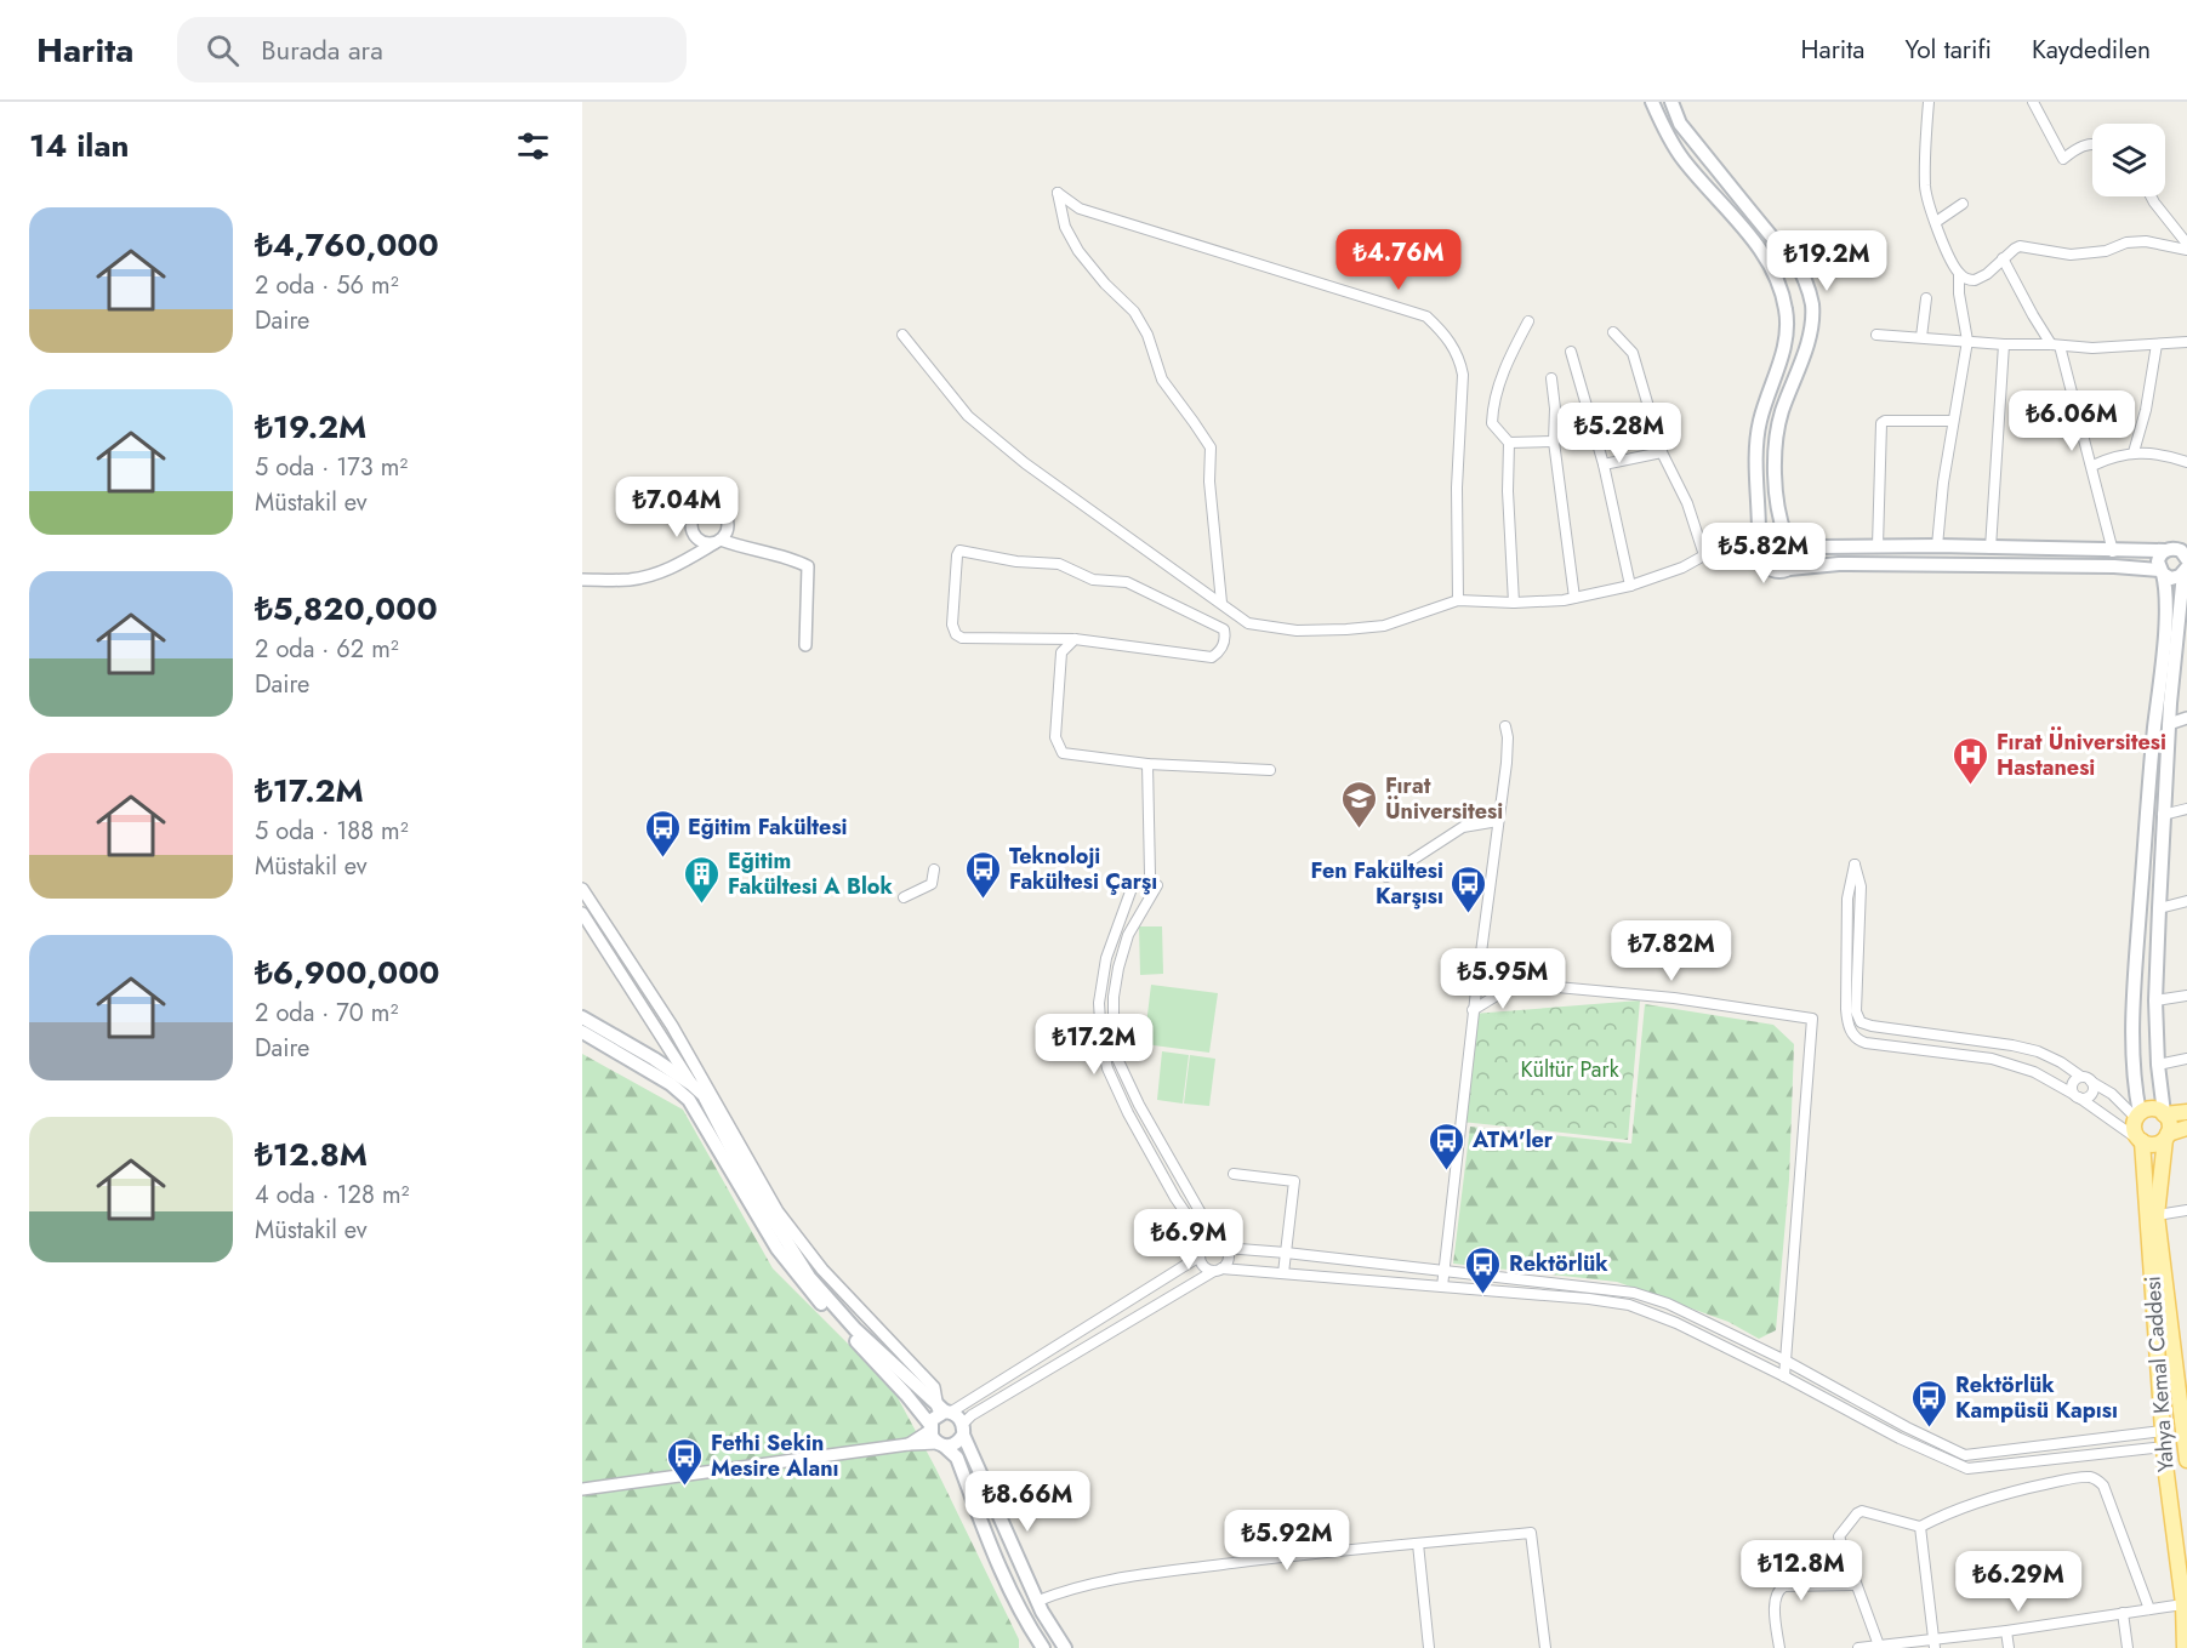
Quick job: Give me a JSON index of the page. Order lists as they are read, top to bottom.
{
  "streets": {
    "main road": ["Yahya Kemal Caddesi"]
  },
  "parks": ["Kültür Park"],
  "places": {
    "hospital": ["Fırat Üniversitesi Hastanesi"],
    "school or university": ["Fırat Üniversitesi"],
    "bus stop": [
      "Eğitim Fakültesi",
      "Teknoloji Fakültesi Çarşı",
      "Fen Fakültesi Karşısı",
      "ATM'ler",
      "Rektörlük",
      "Rektörlük Kampüsü Kapısı",
      "Fethi Sekin Mesire Alanı"
    ],
    "building": ["Eğitim Fakültesi A Blok"]
  },
  "page": {
    "header": "Harita",
    "search": "Burada ara",
    "nav": ["Harita", "Yol tarifi", "Kaydedilen"],
    "heading": "14 ilan",
    "list": [
      {
        "name": "₺4,760,000",
        "note": "2 oda · 56 m² · Daire"
      },
      {
        "name": "₺19.2M",
        "note": "5 oda · 173 m² · Müstakil ev"
      },
      {
        "name": "₺5,820,000",
        "note": "2 oda · 62 m² · Daire"
      },
      {
        "name": "₺17.2M",
        "note": "5 oda · 188 m² · Müstakil ev"
      },
      {
        "name": "₺6,900,000",
        "note": "2 oda · 70 m² · Daire"
      },
      {
        "name": "₺12.8M",
        "note": "4 oda · 128 m² · Müstakil ev"
      }
    ],
    "price": [
      "₺4.76M",
      "₺19.2M",
      "₺6.06M",
      "₺5.28M",
      "₺7.04M",
      "₺5.82M",
      "₺7.82M",
      "₺5.95M",
      "₺17.2M",
      "₺6.9M",
      "₺8.66M",
      "₺5.92M",
      "₺12.8M",
      "₺6.29M"
    ]
  }
}
